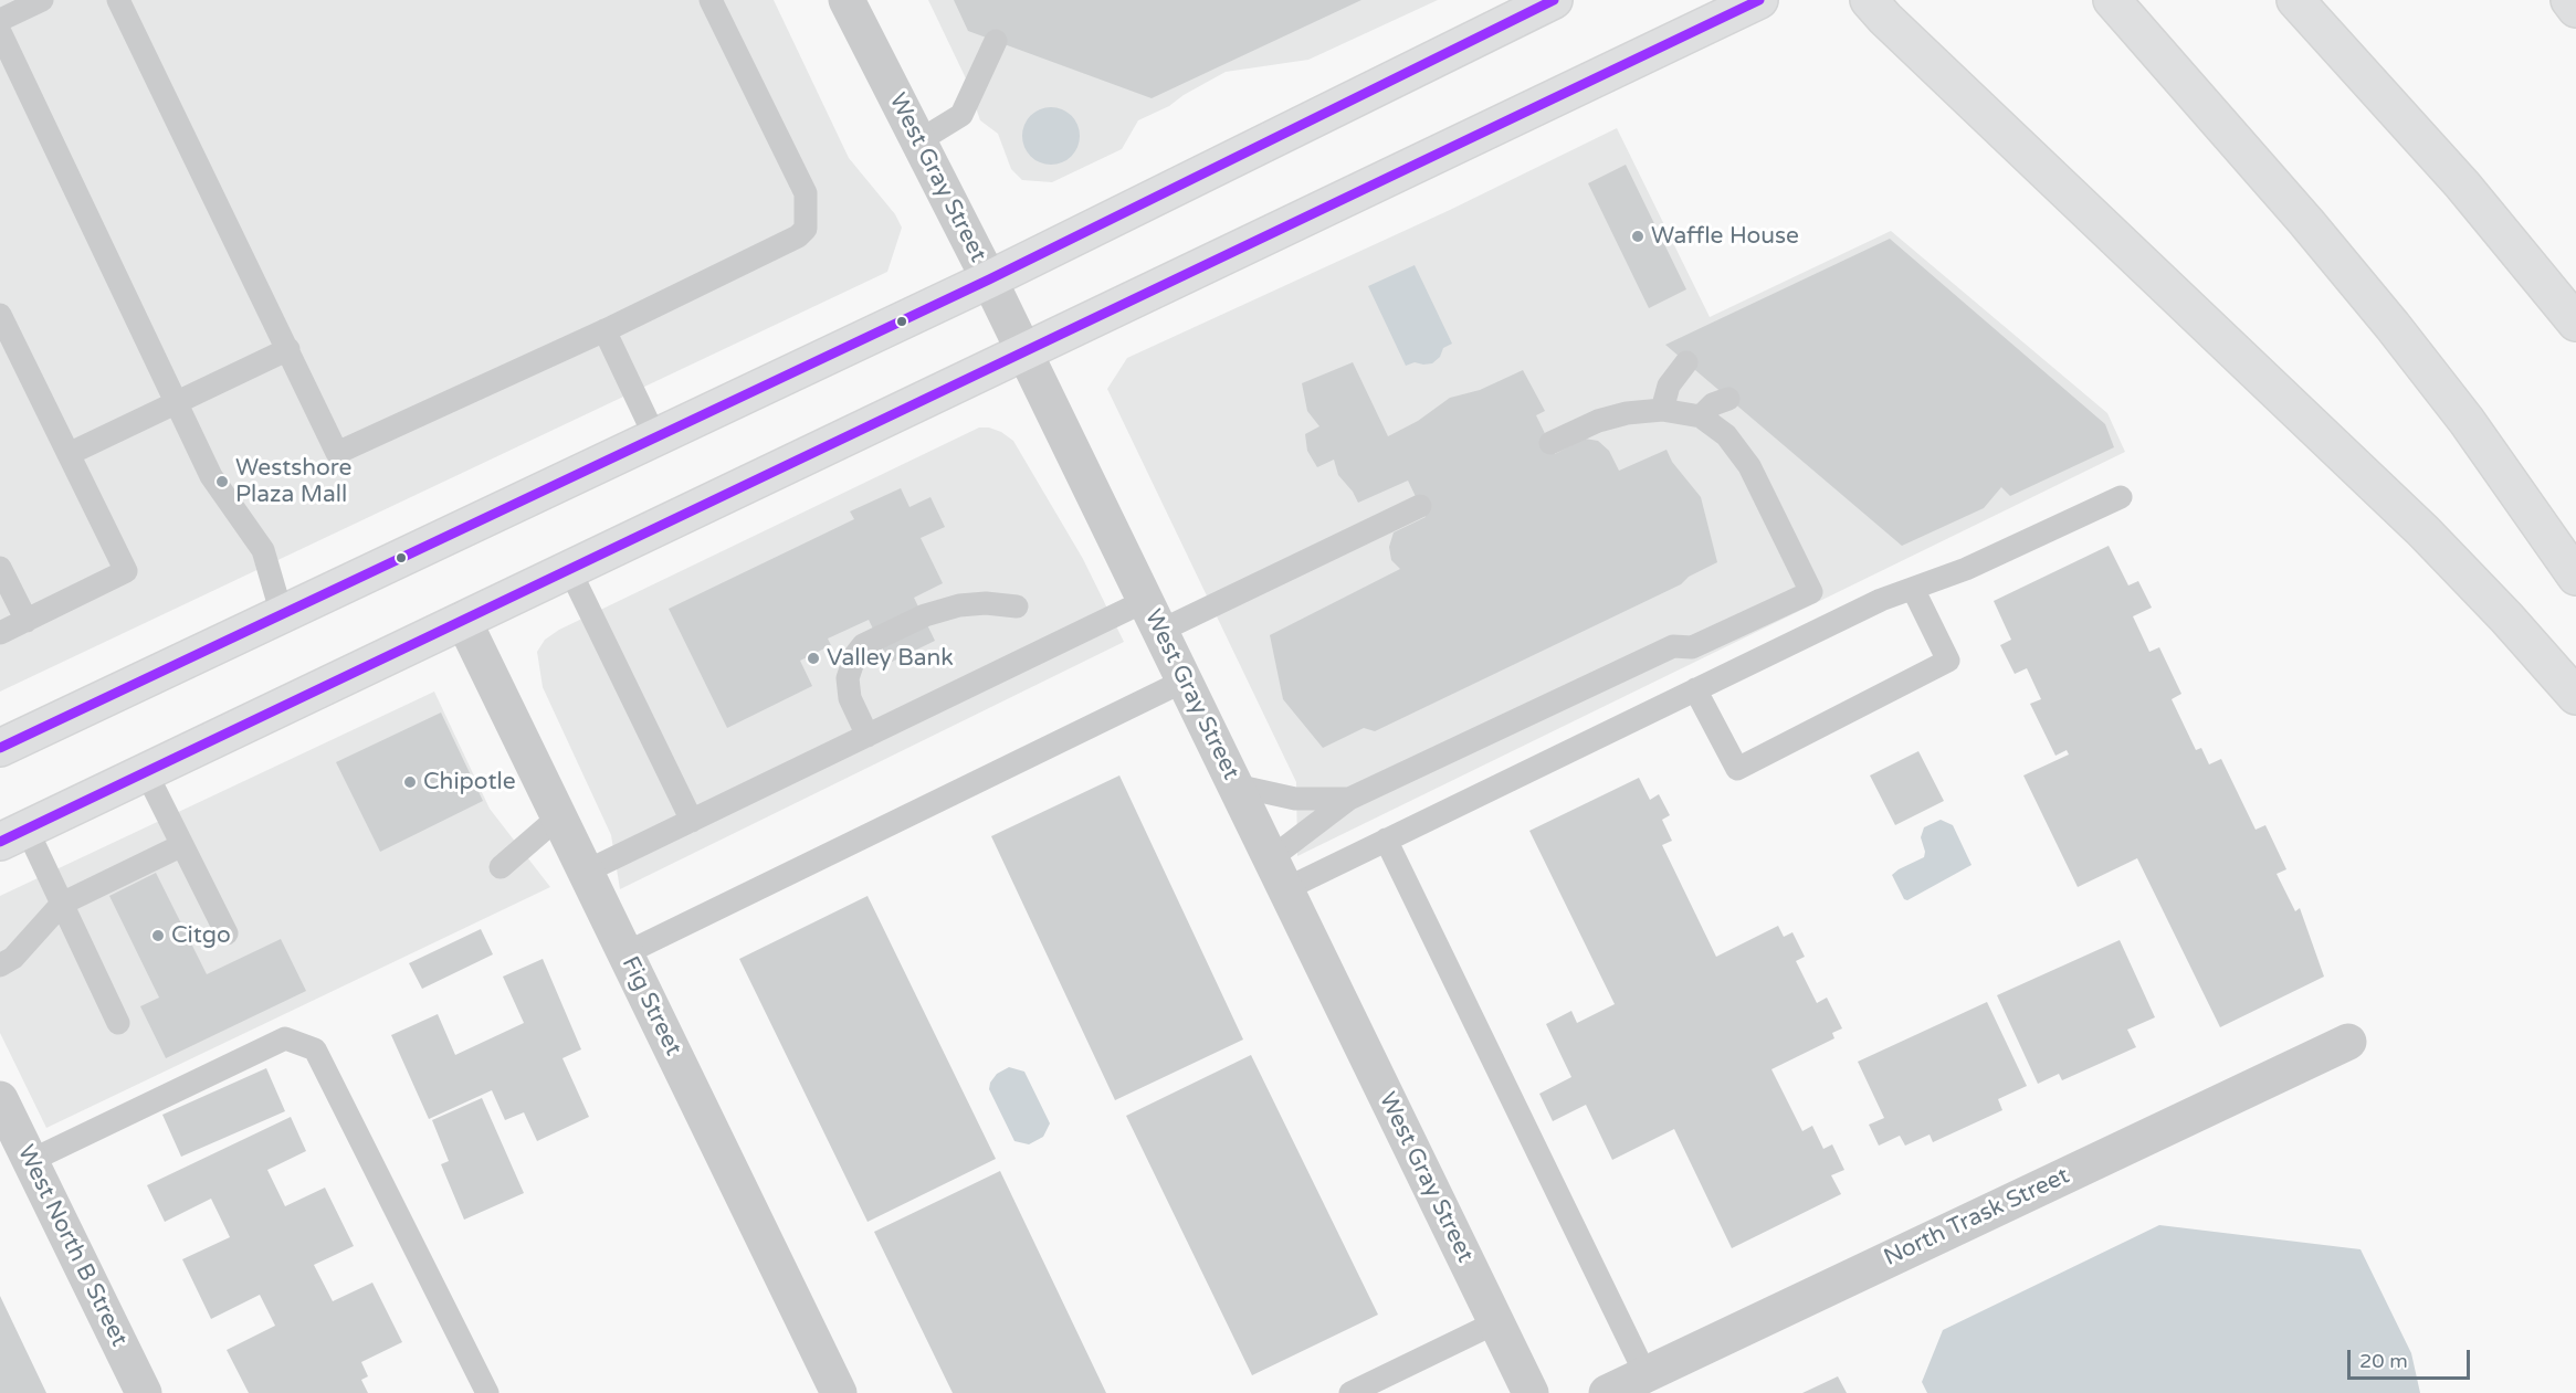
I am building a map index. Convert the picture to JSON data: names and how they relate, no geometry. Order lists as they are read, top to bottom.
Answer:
{
  "streets": {
    "street": [
      "West Gray Street",
      "Fig Street",
      "North Trask Street",
      "West North B Street"
    ]
  },
  "places": [
    "Waffle House",
    "Westshore Plaza Mall",
    "Valley Bank",
    "Chipotle",
    "Citgo"
  ],
  "scale_bar": "20 m"
}
